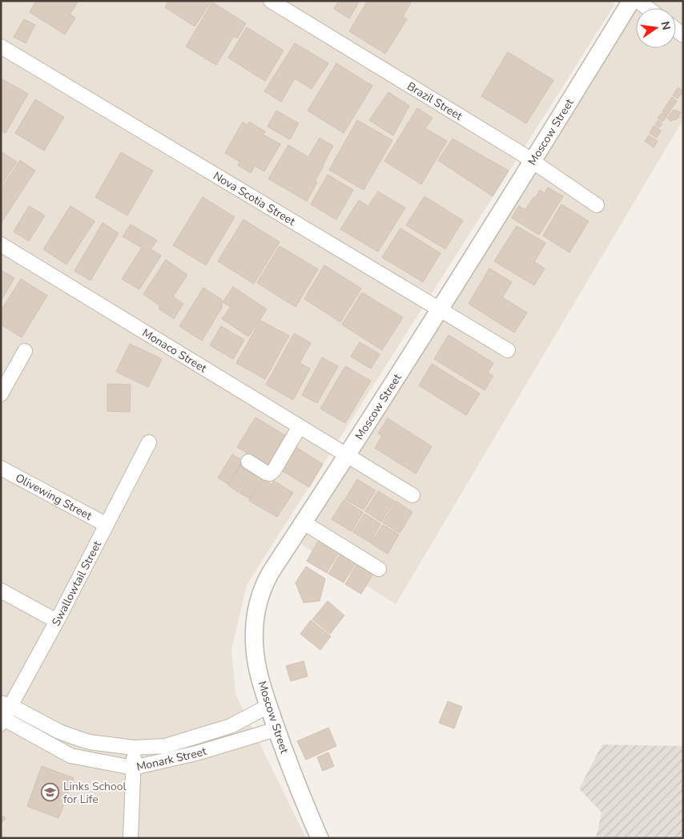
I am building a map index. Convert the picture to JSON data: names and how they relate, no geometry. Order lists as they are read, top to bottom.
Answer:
{
  "streets": {
    "street": [
      "Brazil Street",
      "Moscow Street",
      "Nova Scotia Street",
      "Monaco Street",
      "Olivewing Street",
      "Swallowtail Street",
      "Monark Street"
    ]
  },
  "crossings": [
    ["Brazil Street", "Moscow Street"],
    ["Moscow Street", "Nova Scotia Street"],
    ["Moscow Street", "Monaco Street"],
    ["Moscow Street", "Monark Street"],
    ["Olivewing Street", "Swallowtail Street"],
    ["Swallowtail Street", "Monark Street"]
  ],
  "places": {
    "school or university": ["Links School for Life"]
  },
  "north": "right"
}
